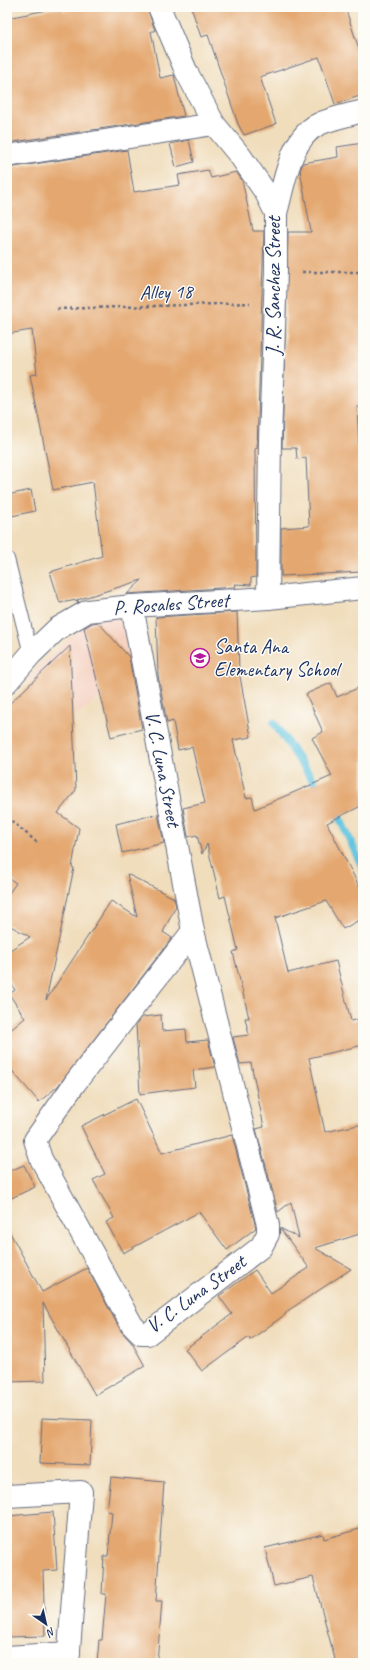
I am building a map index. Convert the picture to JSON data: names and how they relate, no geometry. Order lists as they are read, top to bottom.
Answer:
{
  "streets": {
    "street": ["J. R. Sanchez Street", "P. Rosales Street", "V. C. Luna Street"],
    "path": ["Alley 18"]
  },
  "crossings": [
    ["J. R. Sanchez Street", "Alley 18"],
    ["J. R. Sanchez Street", "P. Rosales Street"],
    ["P. Rosales Street", "V. C. Luna Street"]
  ],
  "places": {
    "school or university": ["Santa Ana Elementary School"]
  },
  "north": "bottom right"
}
